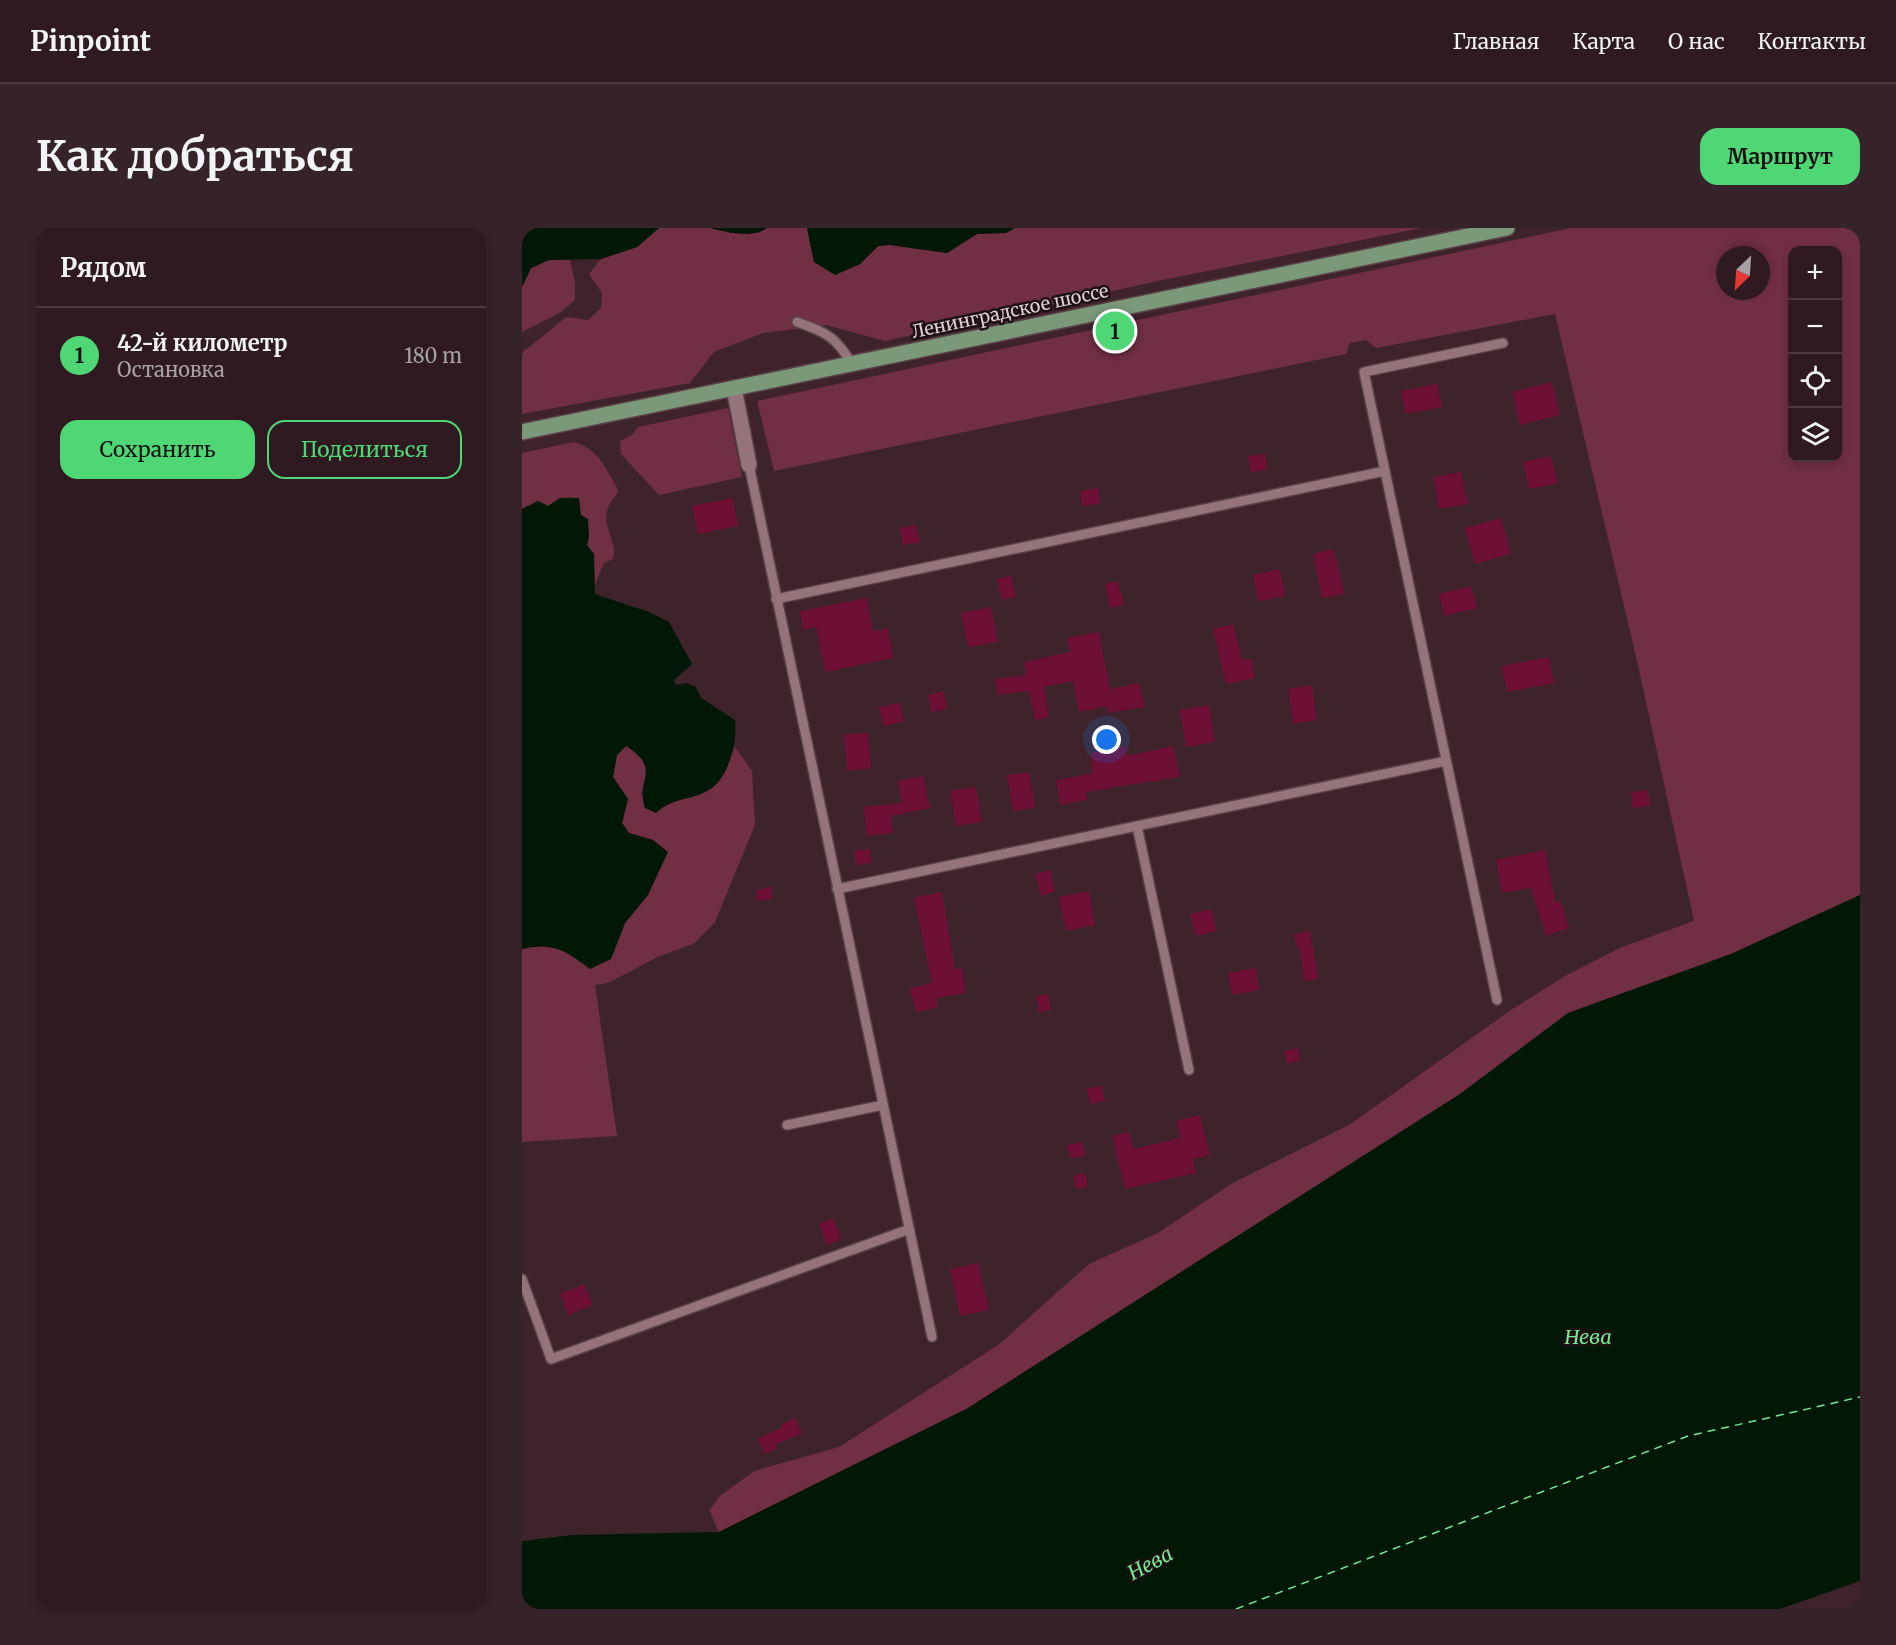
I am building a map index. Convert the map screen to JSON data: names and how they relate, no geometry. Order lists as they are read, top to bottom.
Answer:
{
  "streets": {
    "main road": ["Ленинградское шоссе"]
  },
  "water": ["Нева"],
  "north": "bottom left",
  "page": {
    "header": "Pinpoint",
    "nav": [
      "Главная",
      "Карта",
      "О нас",
      "Контакты"
    ],
    "buttons": [
      "Маршрут",
      ["Сохранить", "Поделиться"]
    ],
    "title": "Как добраться",
    "heading": "Рядом",
    "map_buttons": ["+", "−"],
    "list": [
      {
        "mark": "1",
        "name": "42-й километр",
        "note": "Остановка",
        "value": "180 m"
      }
    ],
    "pins": "1"
  }
}
